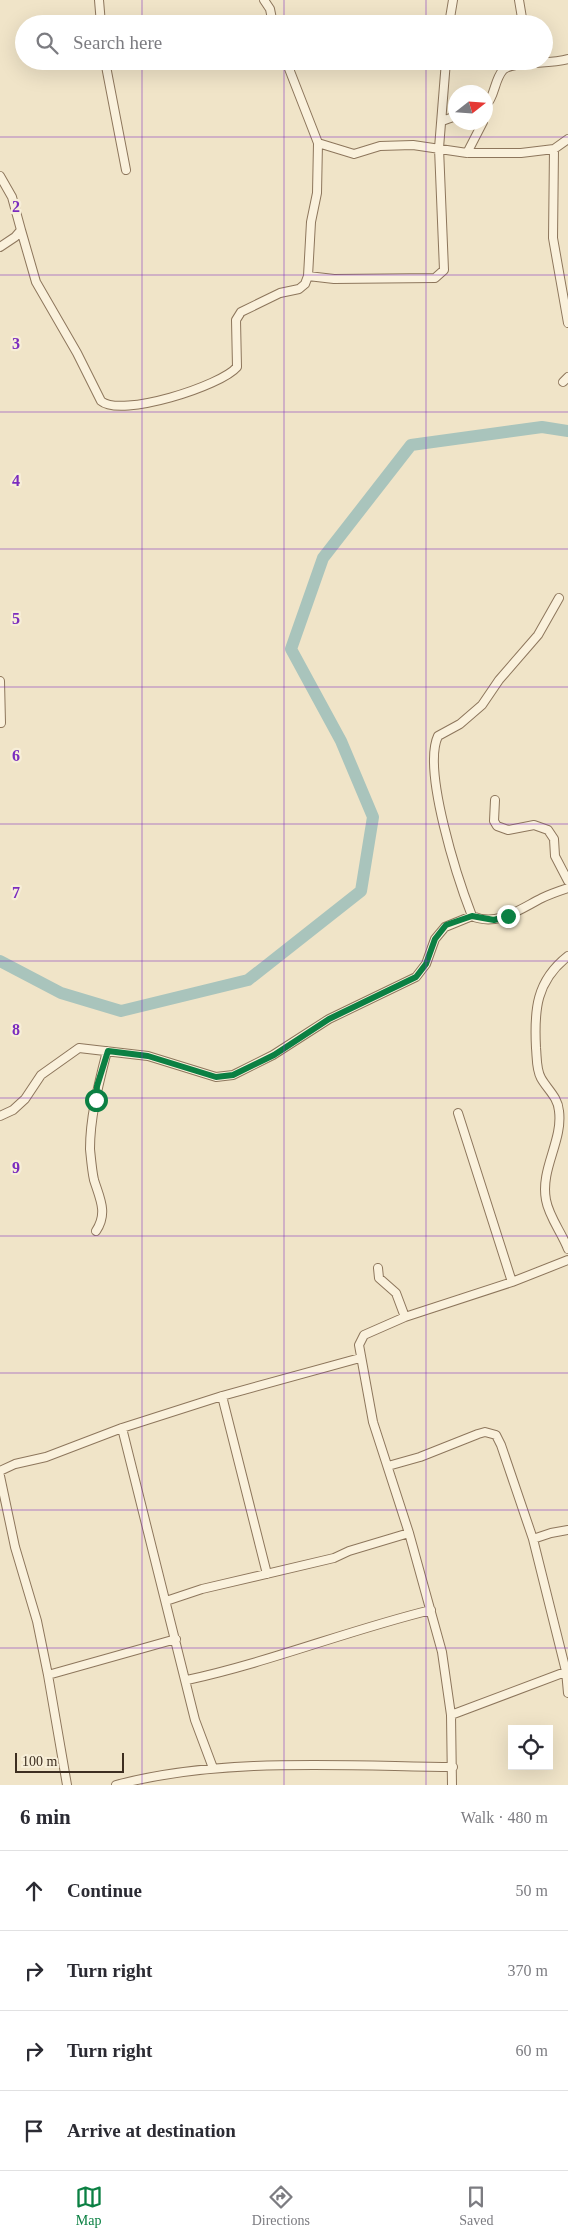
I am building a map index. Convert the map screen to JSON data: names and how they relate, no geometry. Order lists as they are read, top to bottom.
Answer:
{
  "scale_bar": "100 m",
  "north": "right",
  "page": {
    "search": "Search here",
    "scale": "100 m",
    "heading": ["6 min", "Walk · 480 m"],
    "list": [
      ["Continue", "50 m"],
      ["Turn right", "370 m"],
      ["Turn right", "60 m"],
      "Arrive at destination"
    ],
    "nav": ["Map", "Directions", "Saved"]
  },
  "grid": {
    "rows": [
      "2",
      "3",
      "4",
      "5",
      "6",
      "7",
      "8",
      "9"
    ]
  }
}
